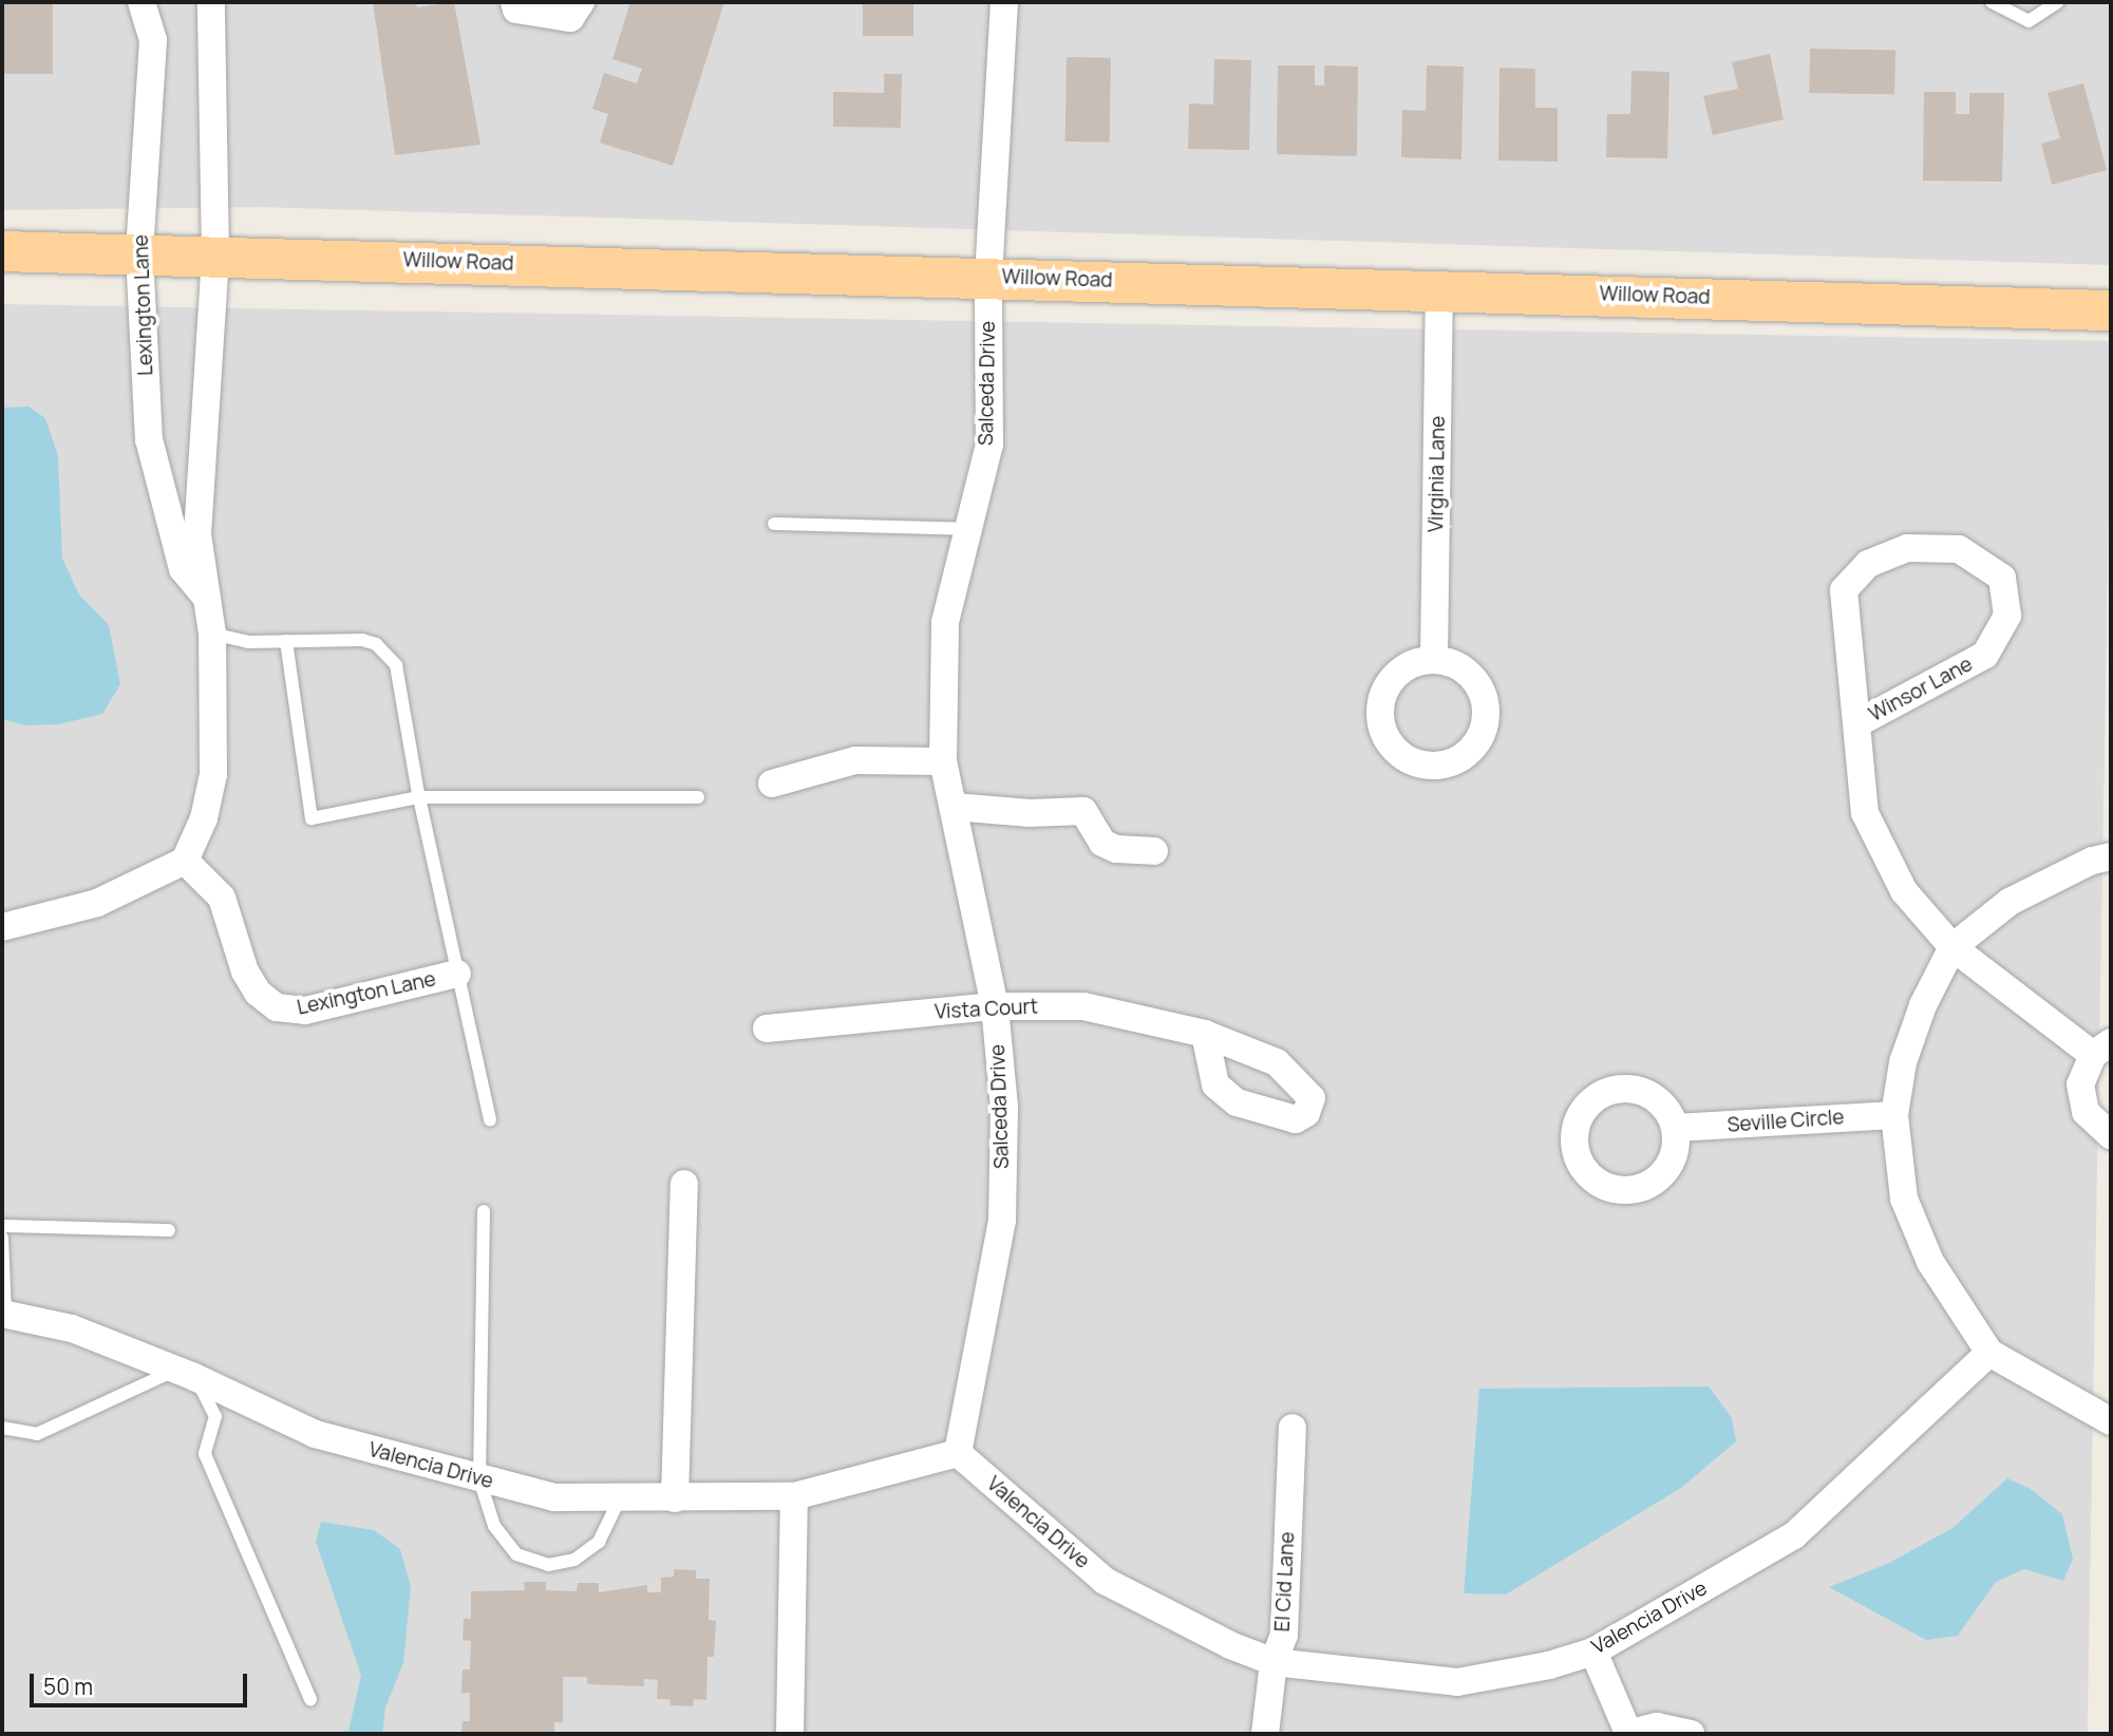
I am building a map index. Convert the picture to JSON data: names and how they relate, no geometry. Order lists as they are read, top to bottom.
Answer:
{
  "streets": {
    "main road": ["Willow Road"],
    "street": [
      "Lexington Lane",
      "Salceda Drive",
      "Virginia Lane",
      "Winsor Lane",
      "Vista Court",
      "Seville Circle",
      "Valencia Drive",
      "El Cid Lane"
    ]
  },
  "crossings": [
    ["Willow Road", "Lexington Lane"],
    ["Willow Road", "Salceda Drive"],
    ["Willow Road", "Virginia Lane"],
    ["Salceda Drive", "Vista Court"],
    ["Salceda Drive", "Valencia Drive"],
    ["Valencia Drive", "El Cid Lane"]
  ],
  "scale_bar": "50 m"
}
